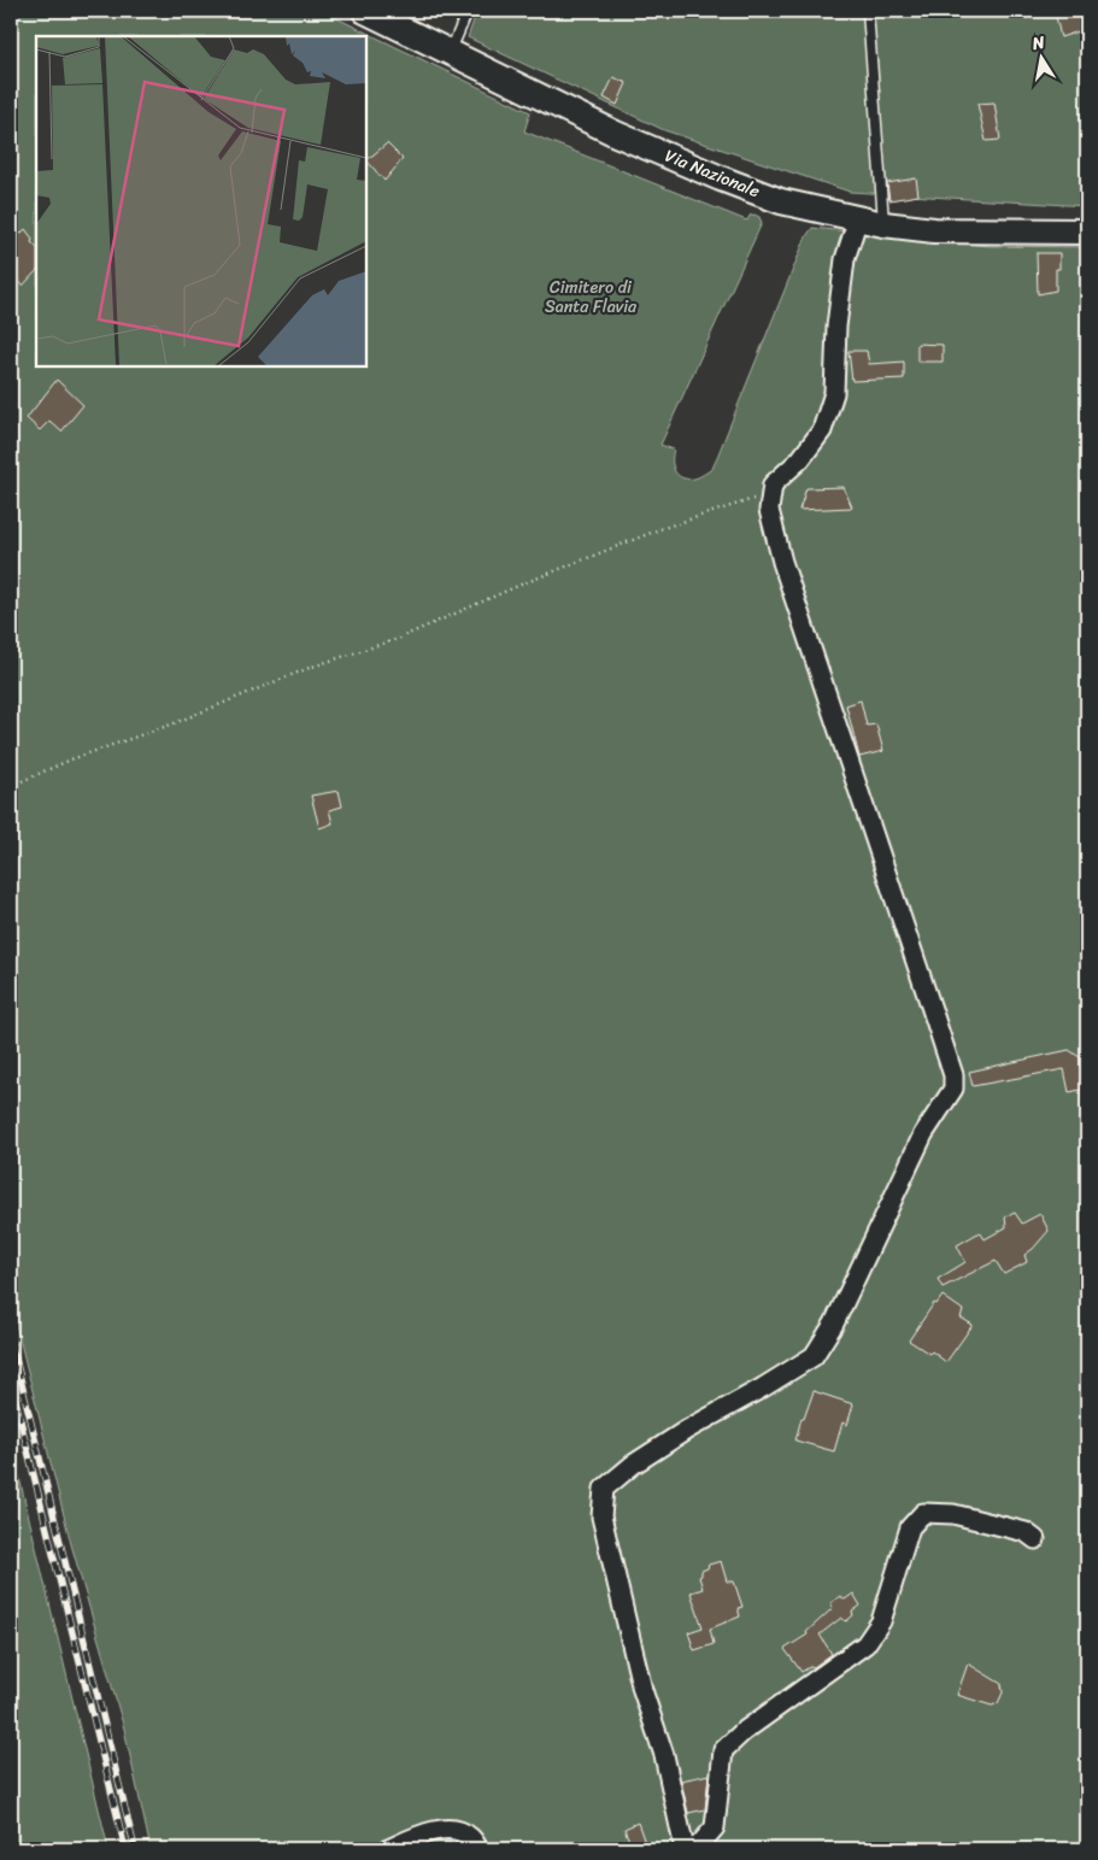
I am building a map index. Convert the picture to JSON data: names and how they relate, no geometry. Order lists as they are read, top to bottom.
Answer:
{
  "streets": {
    "main road": ["Via Nazionale"]
  },
  "parks": ["Cimitero di Santa Flavia"],
  "north": "top"
}
